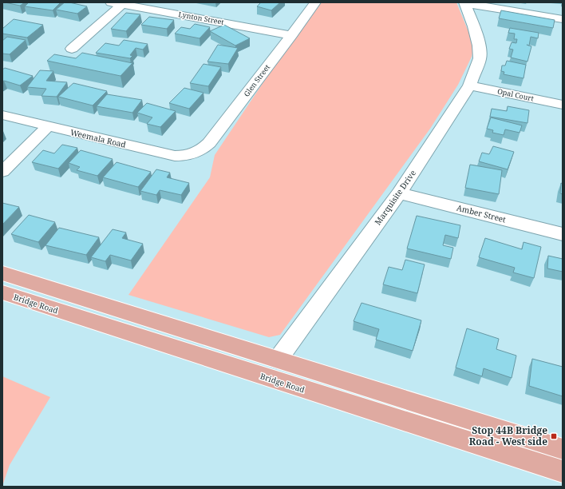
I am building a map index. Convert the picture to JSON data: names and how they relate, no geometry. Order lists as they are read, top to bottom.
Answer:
{
  "streets": {
    "main road": ["Marquisite Drive", "Bridge Road"],
    "street": [
      "Lynton Street",
      "Glen Street",
      "Opal Court",
      "Weemala Road",
      "Amber Street"
    ]
  },
  "crossings": [
    ["Lynton Street", "Glen Street"],
    ["Glen Street", "Weemala Road"],
    ["Opal Court", "Marquisite Drive"],
    ["Marquisite Drive", "Amber Street"],
    ["Marquisite Drive", "Bridge Road"]
  ],
  "places": {
    "transit": ["Stop 44B Bridge Road - West side"]
  }
}
